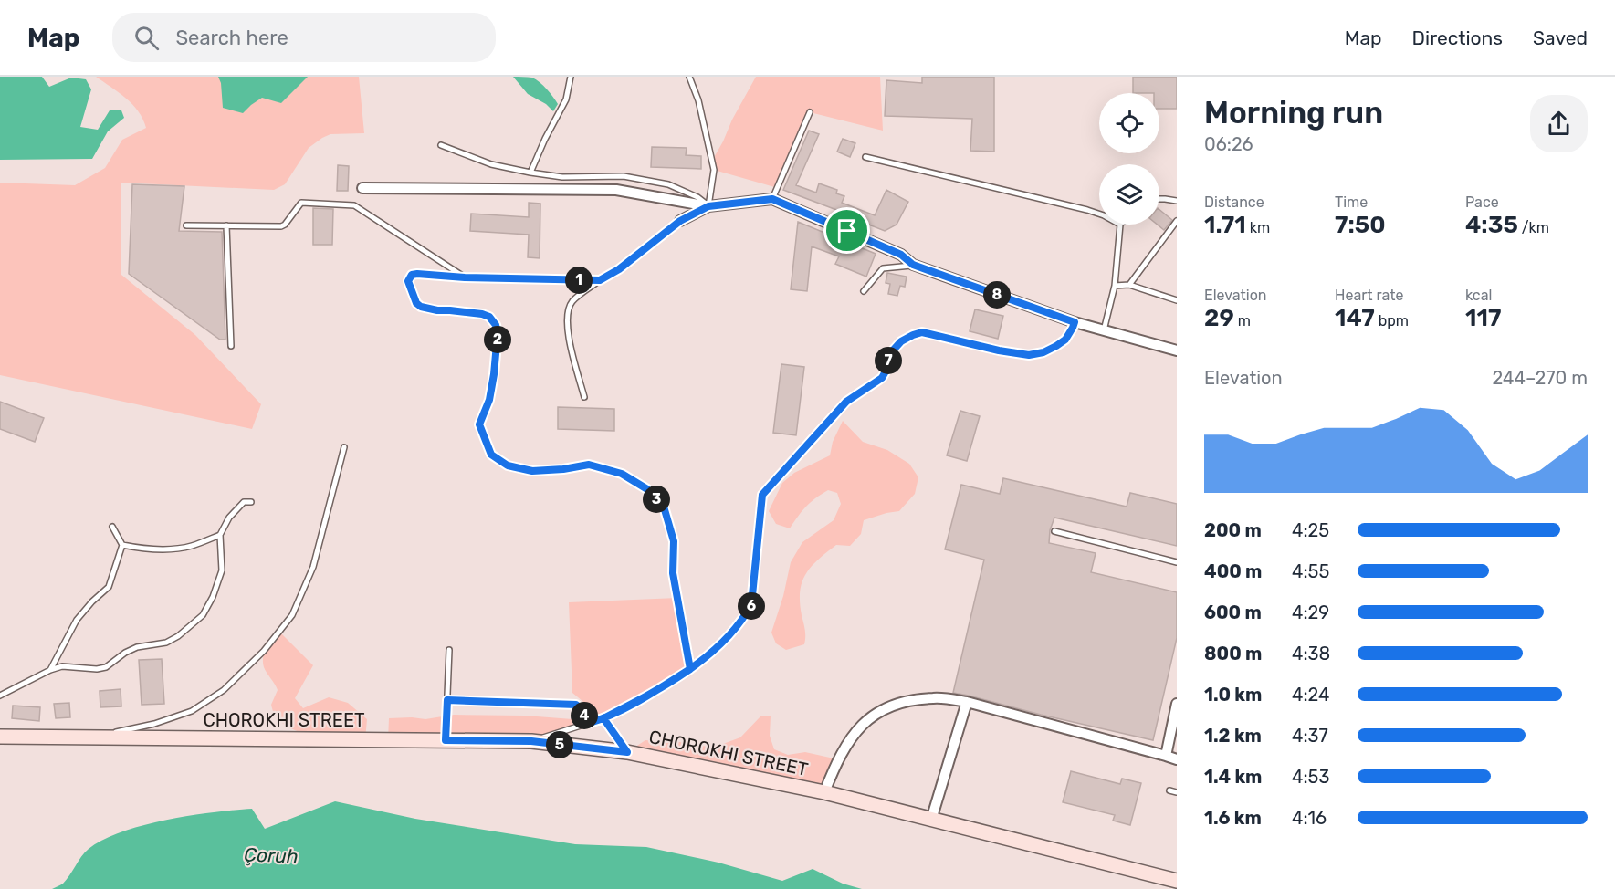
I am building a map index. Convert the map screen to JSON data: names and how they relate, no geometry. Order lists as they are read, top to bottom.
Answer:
{
  "streets": {
    "street": ["CHOROKHI STREET"]
  },
  "water": ["Çoruh"],
  "page": {
    "header": "Map",
    "search": "Search here",
    "nav": ["Map", "Directions", "Saved"],
    "heading": ["Morning run", "06:26"],
    "stats": [
      ["Distance", "1.71 km"],
      ["Time", "7:50"],
      ["Pace", "4:35 /km"],
      ["Elevation", "29 m"],
      ["Heart rate", "147 bpm"],
      ["kcal", "117"]
    ],
    "pins": [
      "1",
      "8",
      "2",
      "7",
      "3",
      "6",
      "4",
      "5"
    ],
    "chart": ["Elevation", "244–270 m"],
    "list": [
      {
        "name": "200 m",
        "note": "4:25"
      },
      {
        "name": "400 m",
        "note": "4:55"
      },
      {
        "name": "600 m",
        "note": "4:29"
      },
      {
        "name": "800 m",
        "note": "4:38"
      },
      {
        "name": "1.0 km",
        "note": "4:24"
      },
      {
        "name": "1.2 km",
        "note": "4:37"
      },
      {
        "name": "1.4 km",
        "note": "4:53"
      },
      {
        "name": "1.6 km",
        "note": "4:16"
      }
    ]
  }
}
